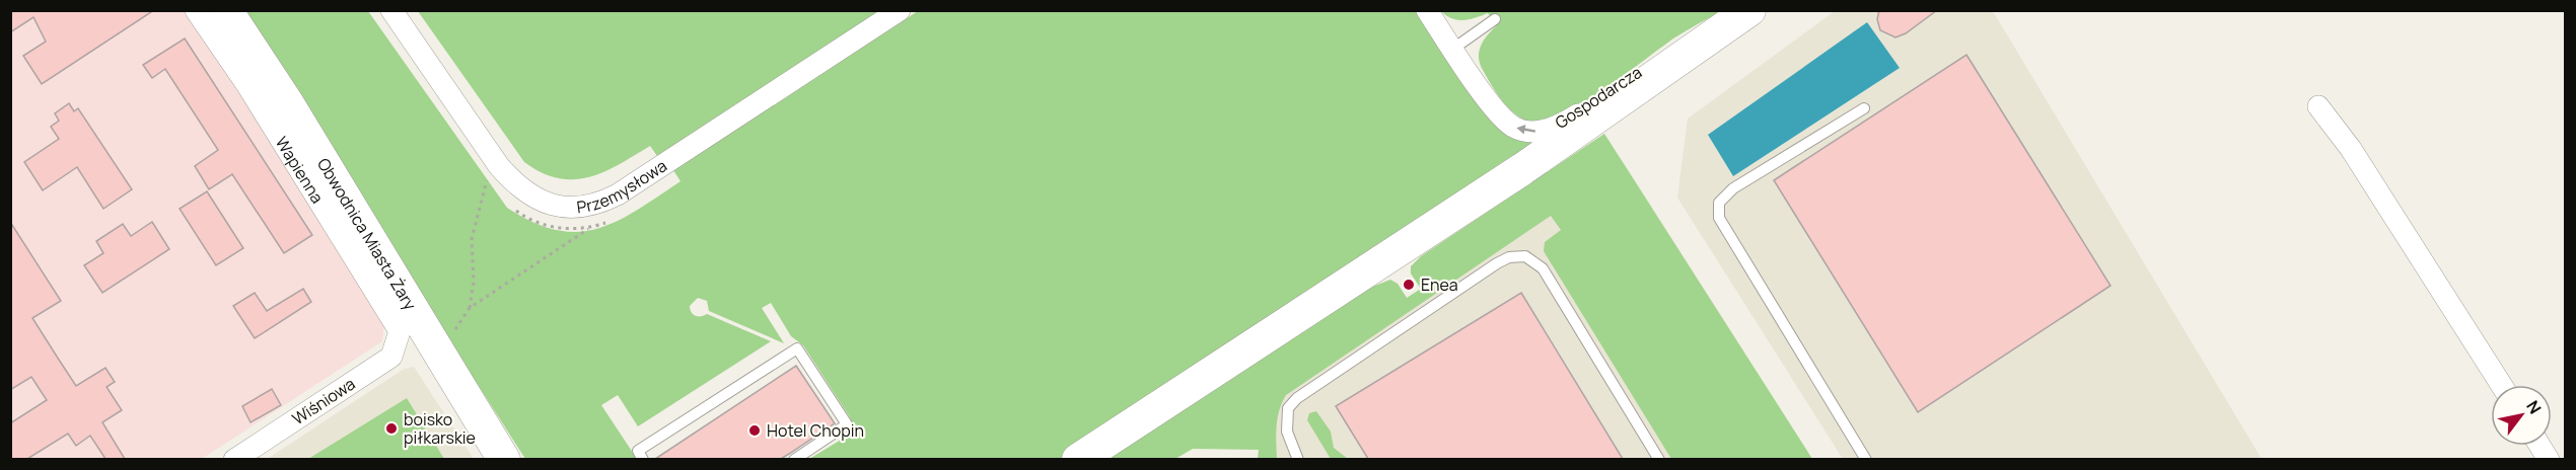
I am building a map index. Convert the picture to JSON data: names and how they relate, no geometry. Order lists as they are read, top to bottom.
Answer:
{
  "streets": {
    "main road": ["Obwodnica Miasta Żary"],
    "street": [
      "Gospodarcza",
      "Wapienna",
      "Przemysłowa",
      "Wiśniowa"
    ]
  },
  "crossings": [
    ["Wapienna", "Wiśniowa"]
  ],
  "one_way": ["Gospodarcza"],
  "places": ["Enea", "boisko piłkarskie", "Hotel Chopin"],
  "north": "top right"
}
